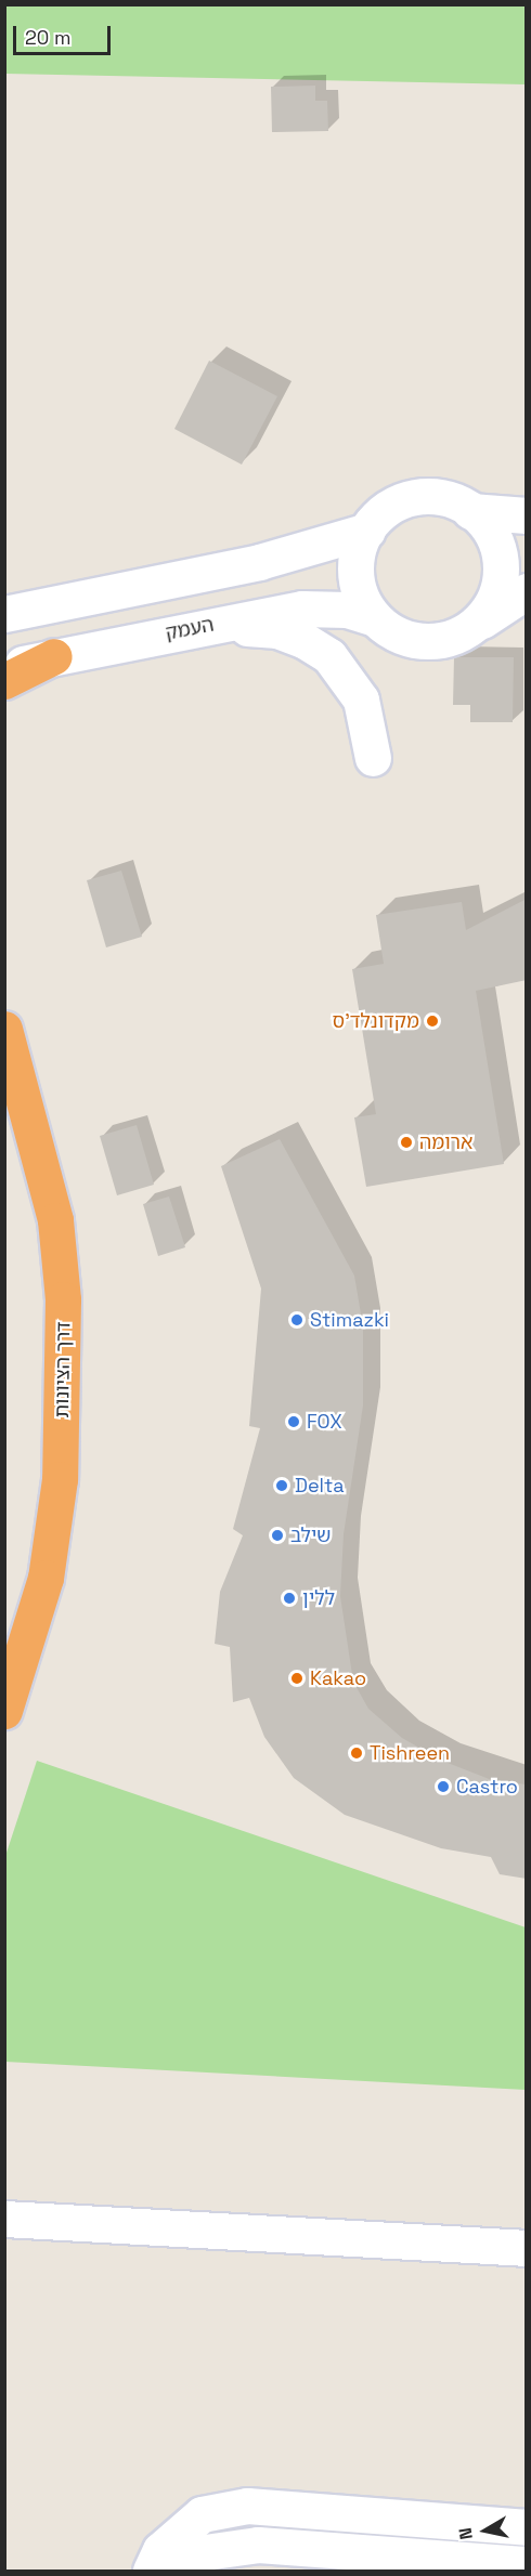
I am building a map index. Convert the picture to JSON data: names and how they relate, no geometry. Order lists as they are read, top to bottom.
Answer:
{
  "streets": {
    "highway": ["דרך הציונות"],
    "main road": ["העמק"]
  },
  "places": [
    "מקדונלד'ס",
    "ארומה",
    "Stimazki",
    "FOX",
    "Delta",
    "שילב",
    "ללין",
    "Kakao",
    "Tishreen",
    "Castro"
  ],
  "scale_bar": "20 m",
  "north": "left"
}
